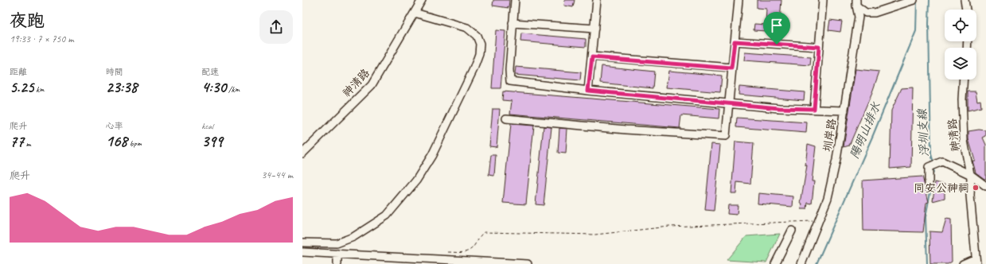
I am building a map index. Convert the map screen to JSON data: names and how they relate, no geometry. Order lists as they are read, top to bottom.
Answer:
{
  "streets": {
    "street": ["神清路", "圳岸路"]
  },
  "water": ["陽明山排水", "浮圳支線"],
  "places": ["同安公神祠"],
  "page": {
    "heading": ["夜跑", "19:33 · 7 × 750 m"],
    "stats": [
      ["距離", "5.25 km"],
      ["時間", "23:38"],
      ["配速", "4:30 /km"],
      ["爬升", "77 m"],
      ["心率", "168 bpm"],
      ["kcal", "399"]
    ],
    "chart": ["爬升", "34–44 m"]
  }
}
